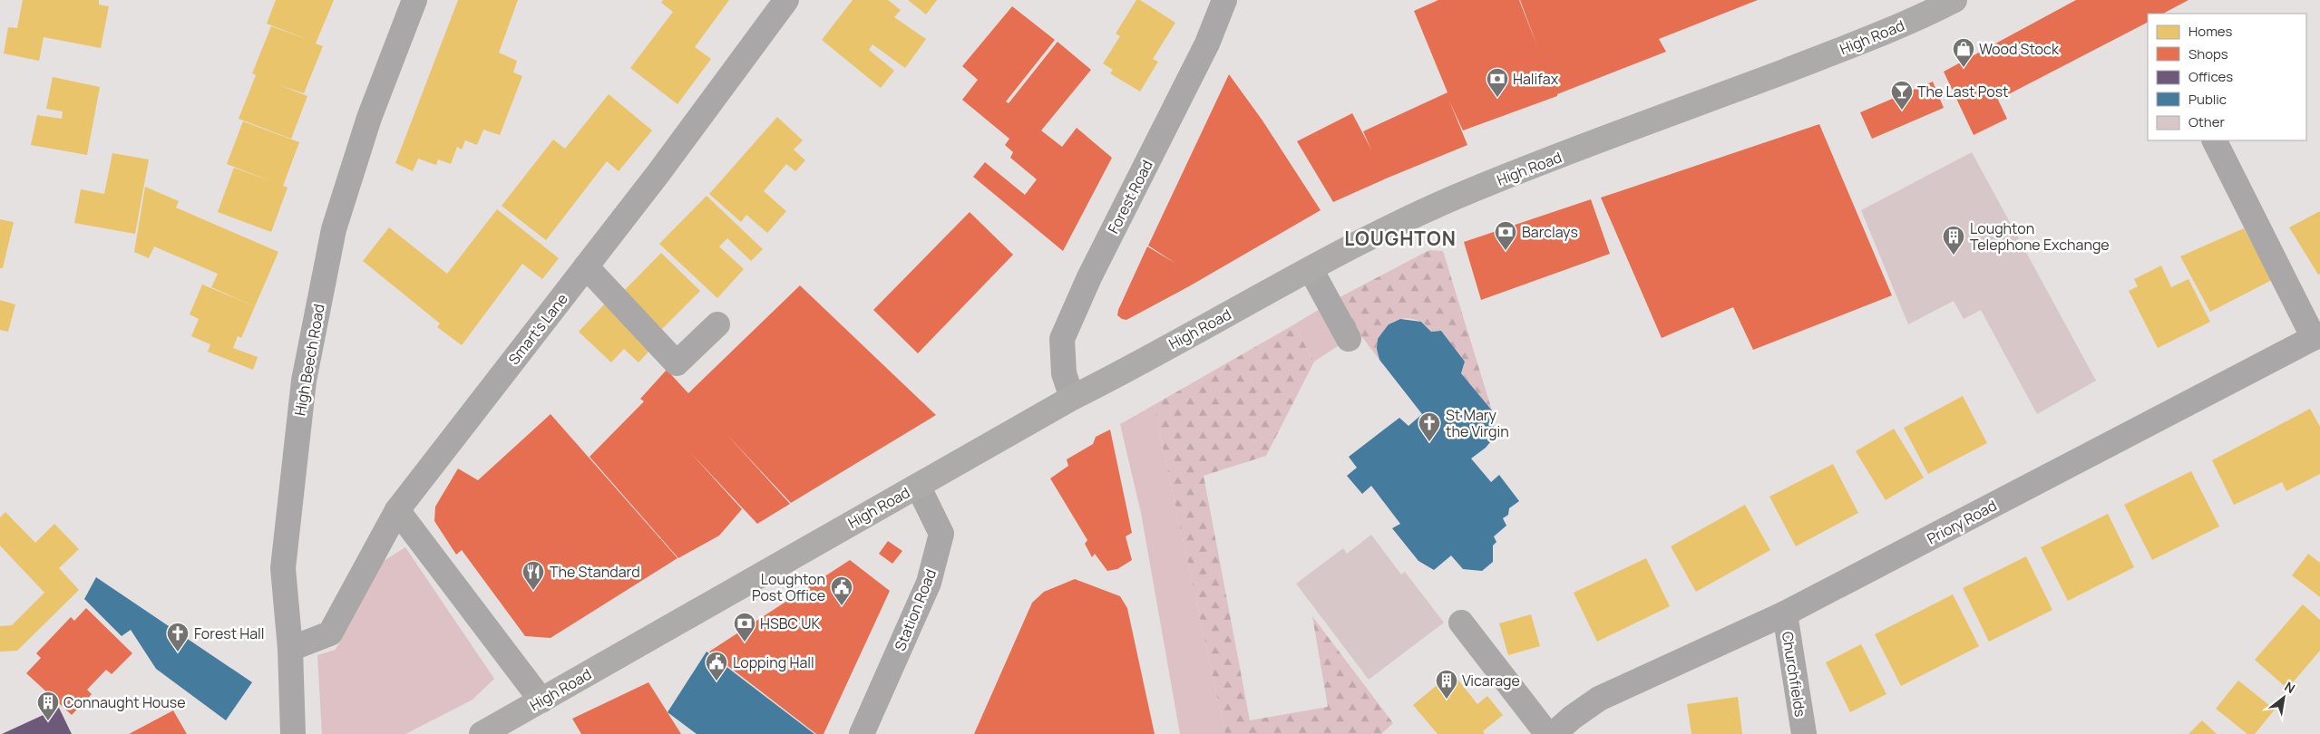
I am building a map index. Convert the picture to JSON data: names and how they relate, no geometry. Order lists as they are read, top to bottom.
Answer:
{
  "streets": {
    "main road": ["High Road"],
    "street": [
      "Forest Road",
      "Smart's Lane",
      "High Beech Road",
      "Priory Road",
      "Station Road",
      "Churchfields"
    ]
  },
  "crossings": [
    ["High Road", "Forest Road"],
    ["High Road", "Station Road"],
    ["Smart's Lane", "High Beech Road"],
    ["Priory Road", "Churchfields"]
  ],
  "districts": ["LOUGHTON"],
  "places": {
    "shop": ["Wood Stock"],
    "bank": ["Halifax", "Barclays", "HSBC UK"],
    "bar": ["The Last Post"],
    "building": ["Loughton Telephone Exchange", "Vicarage", "Connaught House"],
    "church": ["St Mary the Virgin", "Forest Hall"],
    "restaurant": ["The Standard"],
    "public building": ["Loughton Post Office", "Lopping Hall"]
  },
  "legend": [
    "Homes",
    "Shops",
    "Offices",
    "Public",
    "Other"
  ],
  "north": "top right"
}
